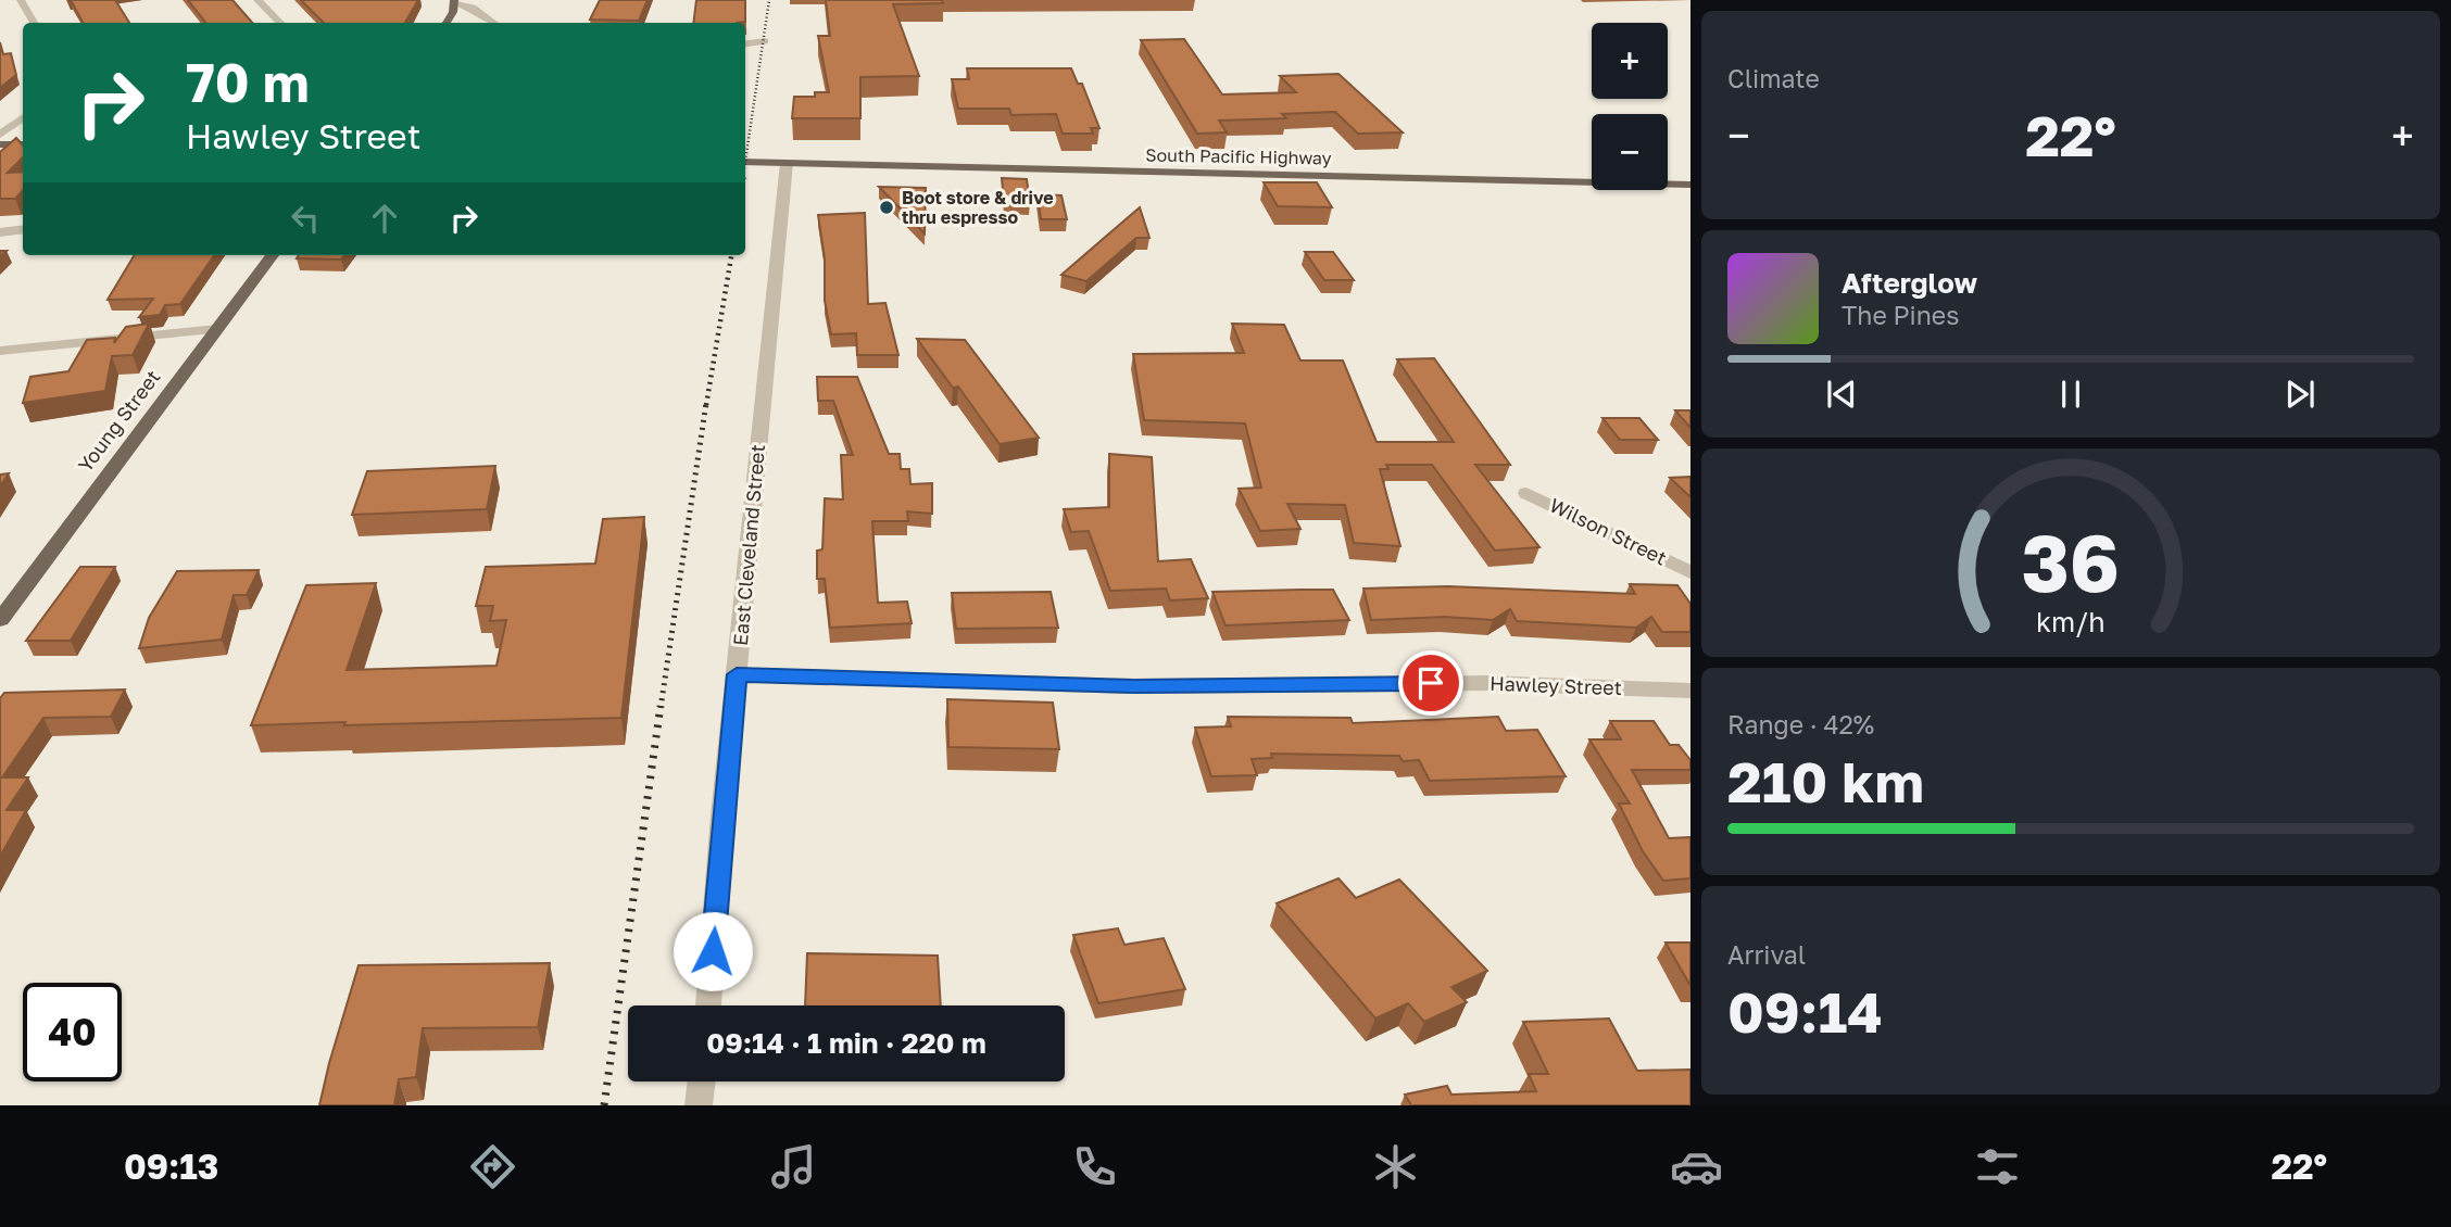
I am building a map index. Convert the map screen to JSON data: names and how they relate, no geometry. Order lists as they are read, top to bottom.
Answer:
{
  "streets": {
    "main road": ["South Pacific Highway", "Young Street"],
    "street": ["Wilson Street", "East Cleveland Street", "Hawley Street"]
  },
  "crossings": [
    ["South Pacific Highway", "East Cleveland Street"],
    ["East Cleveland Street", "Hawley Street"]
  ],
  "places": ["Boot store & drive thru espresso"],
  "page": {
    "tile": [
      "Climate",
      ["Range · 42%", "210 km"],
      ["Arrival", "09:14"]
    ],
    "map_buttons": ["+", "−"],
    "turn": ["70 m", "Hawley Street"],
    "heat": ["−", "22°", "+"],
    "song": ["Afterglow", "The Pines"],
    "limit": "40",
    "trip": "09:14 · 1 min · 220 m",
    "tabs": ["09:13", "22°"],
    "gauge": ["36", "km/h"]
  }
}
